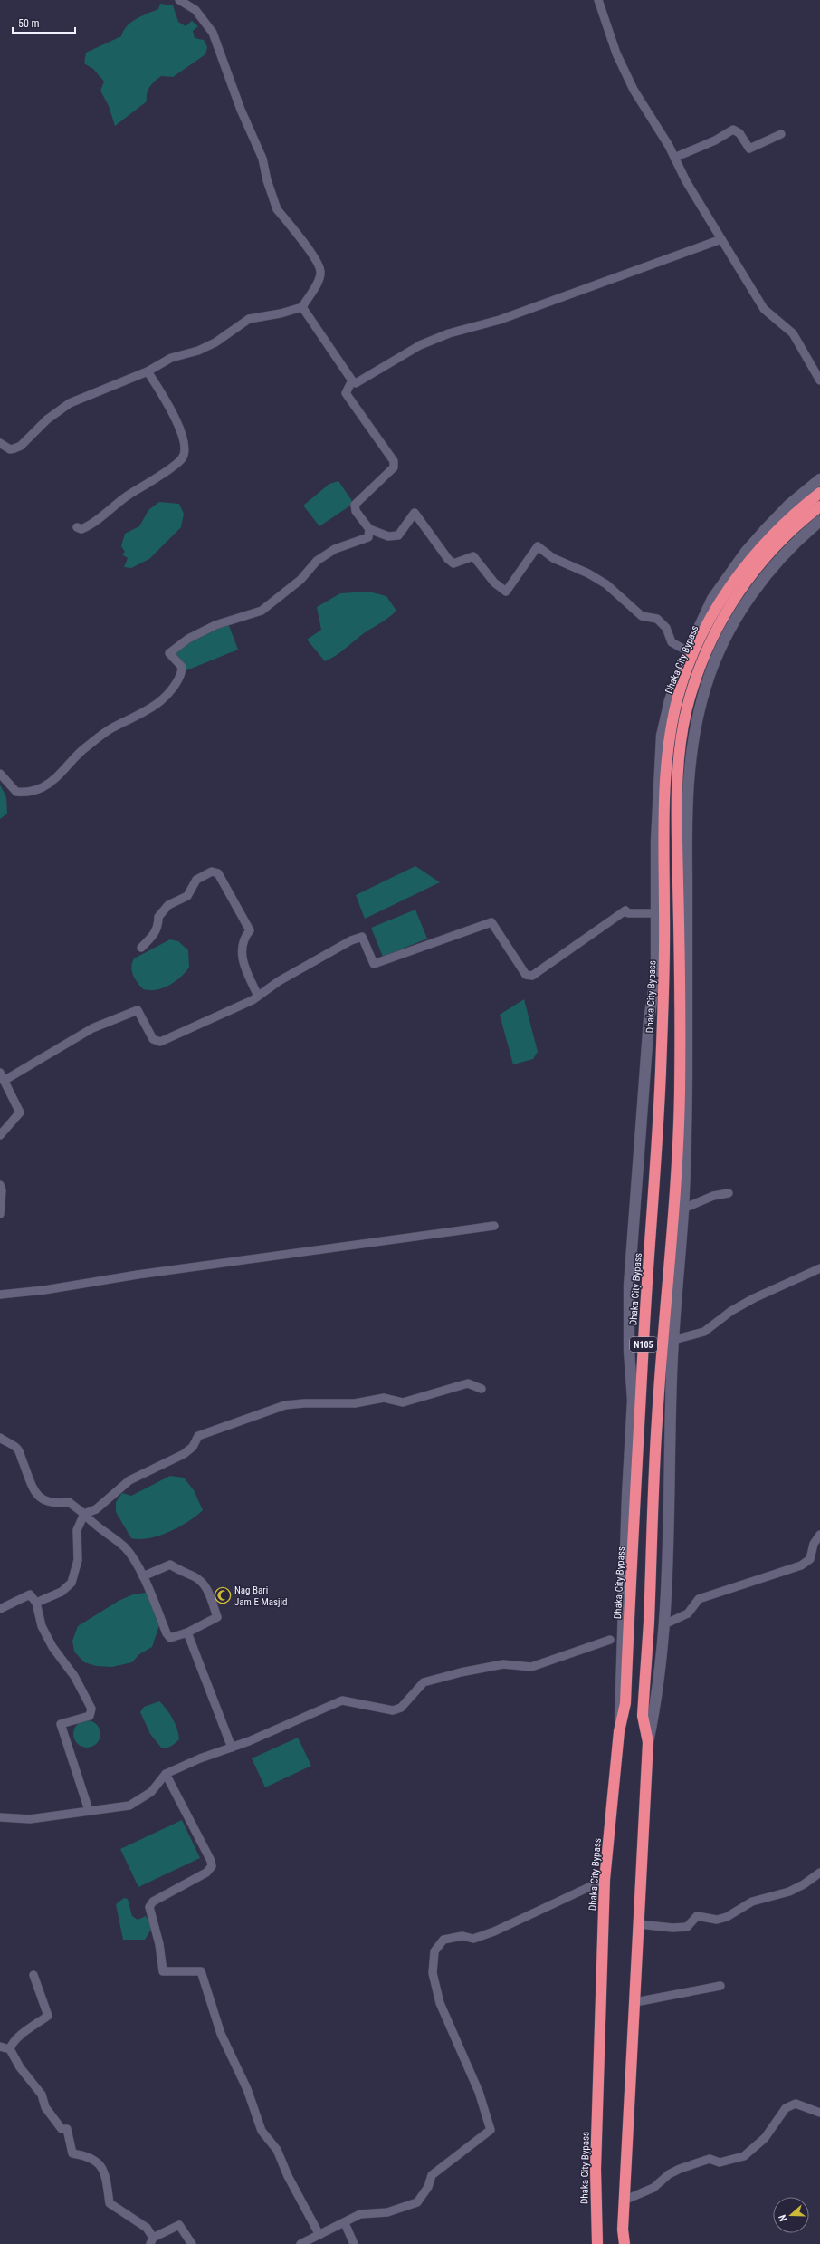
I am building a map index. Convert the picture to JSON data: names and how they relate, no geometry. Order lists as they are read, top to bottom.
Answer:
{
  "streets": {
    "highway": ["Dhaka City Bypass", "N105"]
  },
  "places": {
    "mosque": ["Nag Bari Jam E Masjid"]
  },
  "scale_bar": "50 m",
  "north": "left"
}
